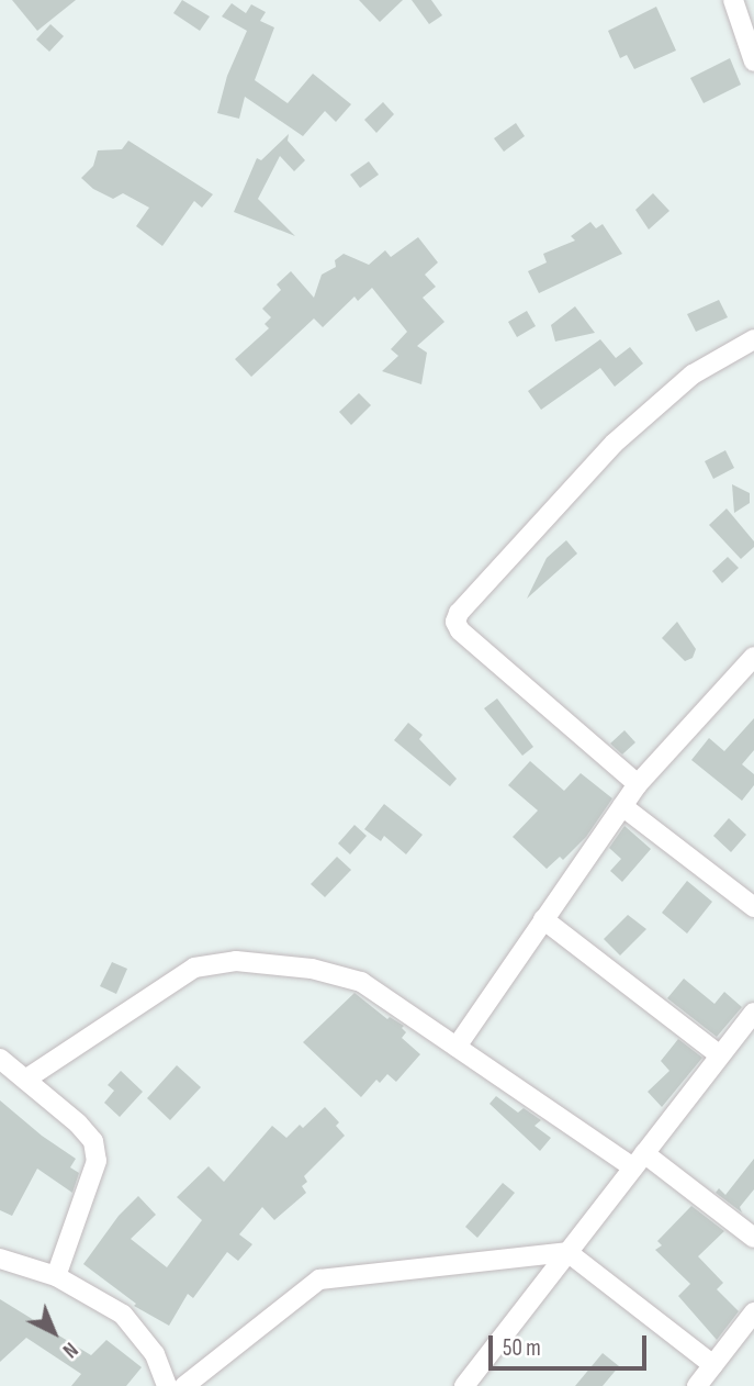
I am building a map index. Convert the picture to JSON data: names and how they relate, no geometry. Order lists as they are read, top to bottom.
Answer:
{
  "scale_bar": "50 m",
  "north": "bottom right"
}
